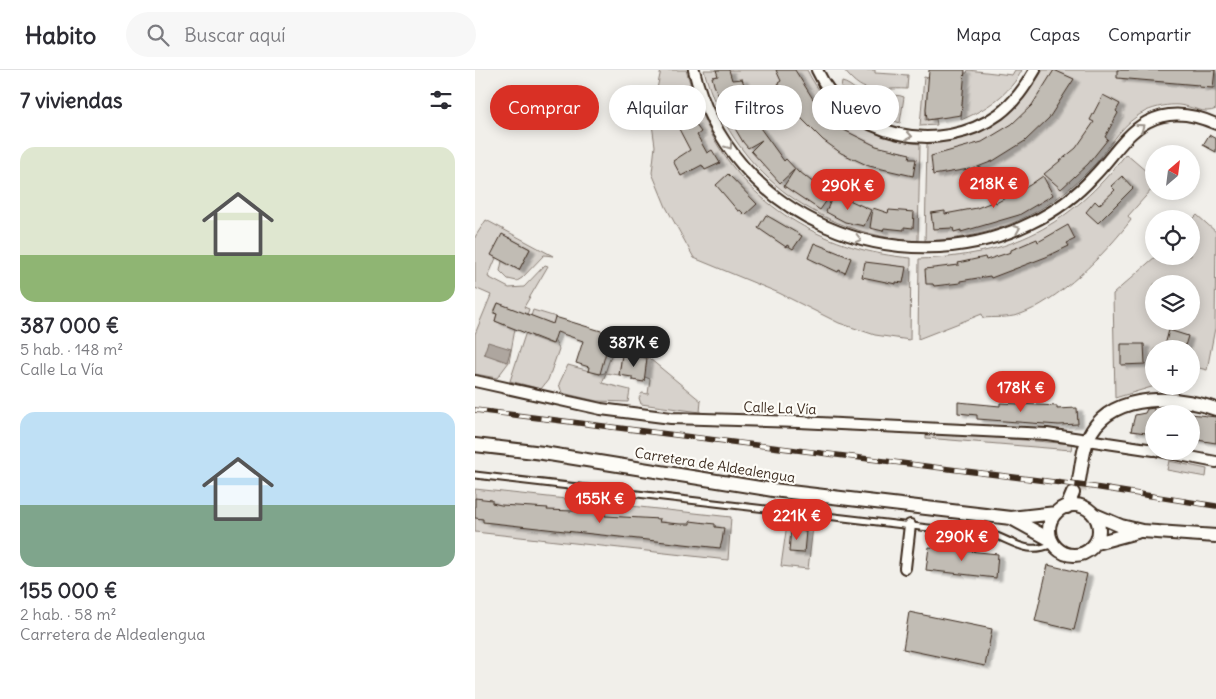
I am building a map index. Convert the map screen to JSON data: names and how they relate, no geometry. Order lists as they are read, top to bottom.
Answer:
{
  "streets": {
    "street": ["Calle La Vía", "Carretera de Aldealengua"]
  },
  "north": "top right",
  "page": {
    "header": "Habito",
    "search": "Buscar aquí",
    "nav": ["Mapa", "Capas", "Compartir"],
    "heading": "7 viviendas",
    "chip": [
      "Comprar",
      "Alquilar",
      "Filtros",
      "Nuevo"
    ],
    "list": [
      {
        "name": "387 000 €",
        "note": "5 hab. · 148 m² · Calle La Vía"
      },
      {
        "name": "155 000 €",
        "note": "2 hab. · 58 m² · Carretera de Aldealengua"
      }
    ],
    "map_buttons": ["+", "−"],
    "price": [
      "218K €",
      "290K €",
      "387K €",
      "178K €",
      "155K €",
      "221K €",
      "290K €"
    ]
  }
}
